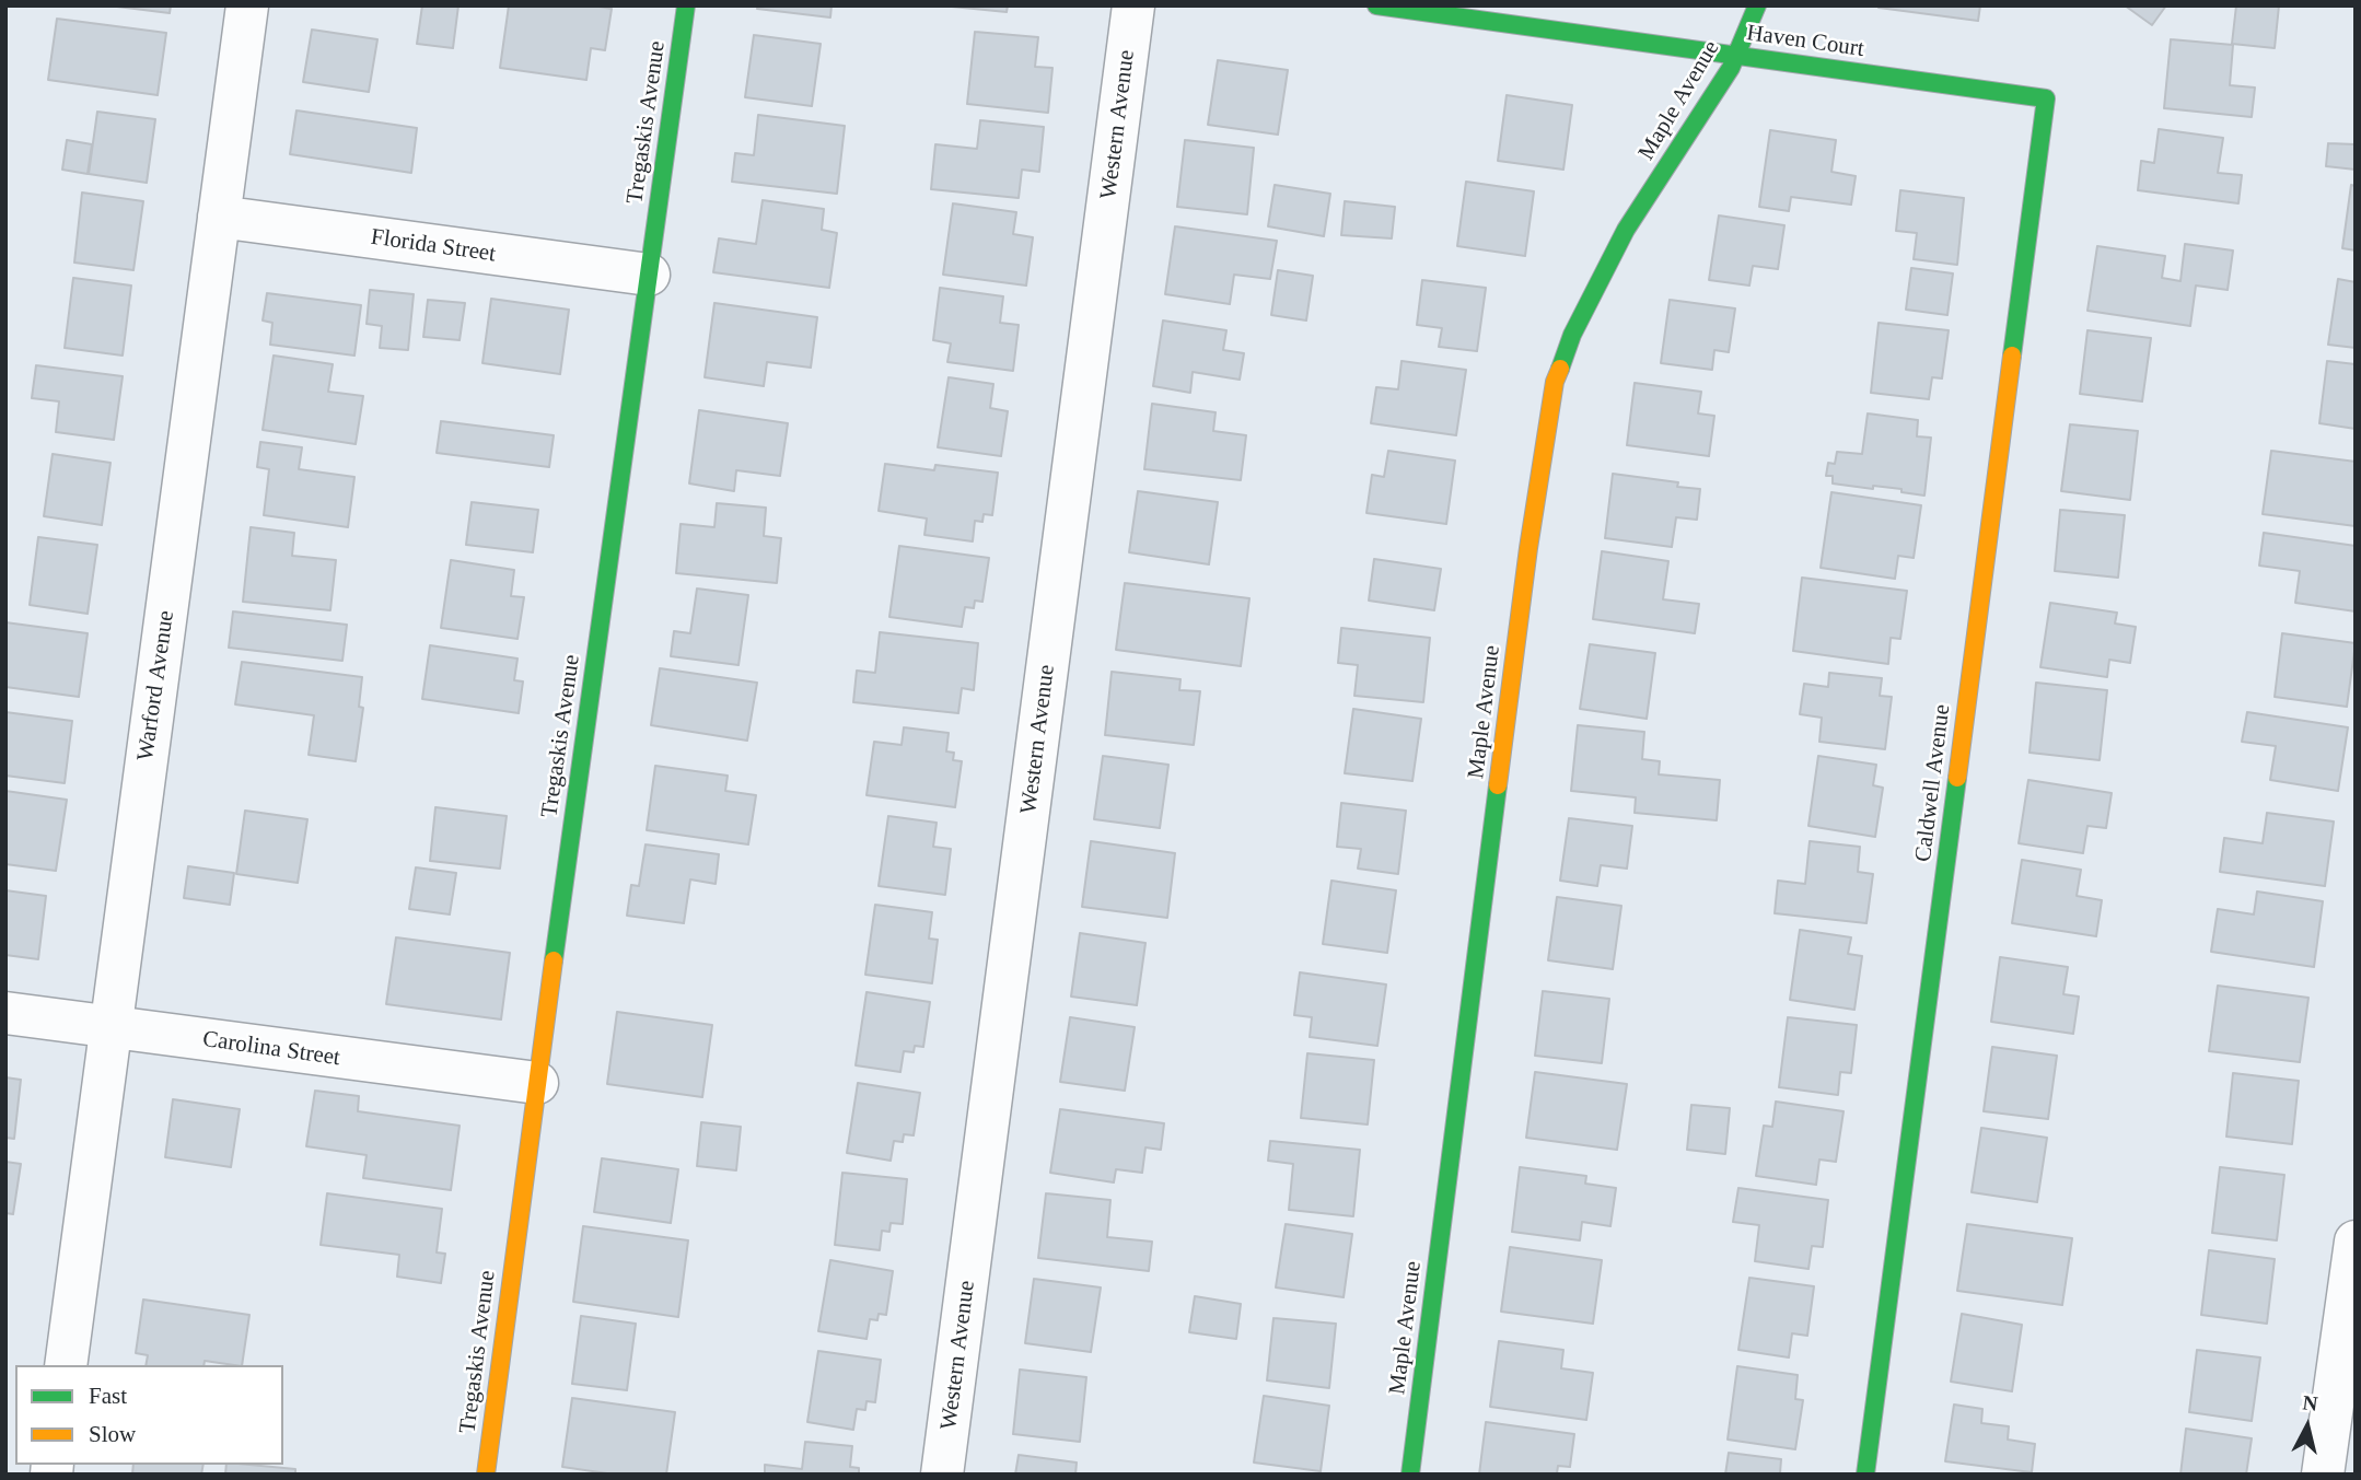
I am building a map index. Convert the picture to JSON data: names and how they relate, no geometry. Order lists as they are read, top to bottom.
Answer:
{
  "streets": {
    "street": [
      "Haven Court",
      "Maple Avenue",
      "Tregaskis Avenue",
      "Western Avenue",
      "Florida Street",
      "Warford Avenue",
      "Caldwell Avenue",
      "Carolina Street"
    ]
  },
  "crossings": [
    ["Haven Court", "Maple Avenue"],
    ["Haven Court", "Caldwell Avenue"],
    ["Tregaskis Avenue", "Florida Street"],
    ["Tregaskis Avenue", "Carolina Street"],
    ["Florida Street", "Warford Avenue"],
    ["Warford Avenue", "Carolina Street"]
  ],
  "legend": ["Fast", "Slow"],
  "north": "top"
}
